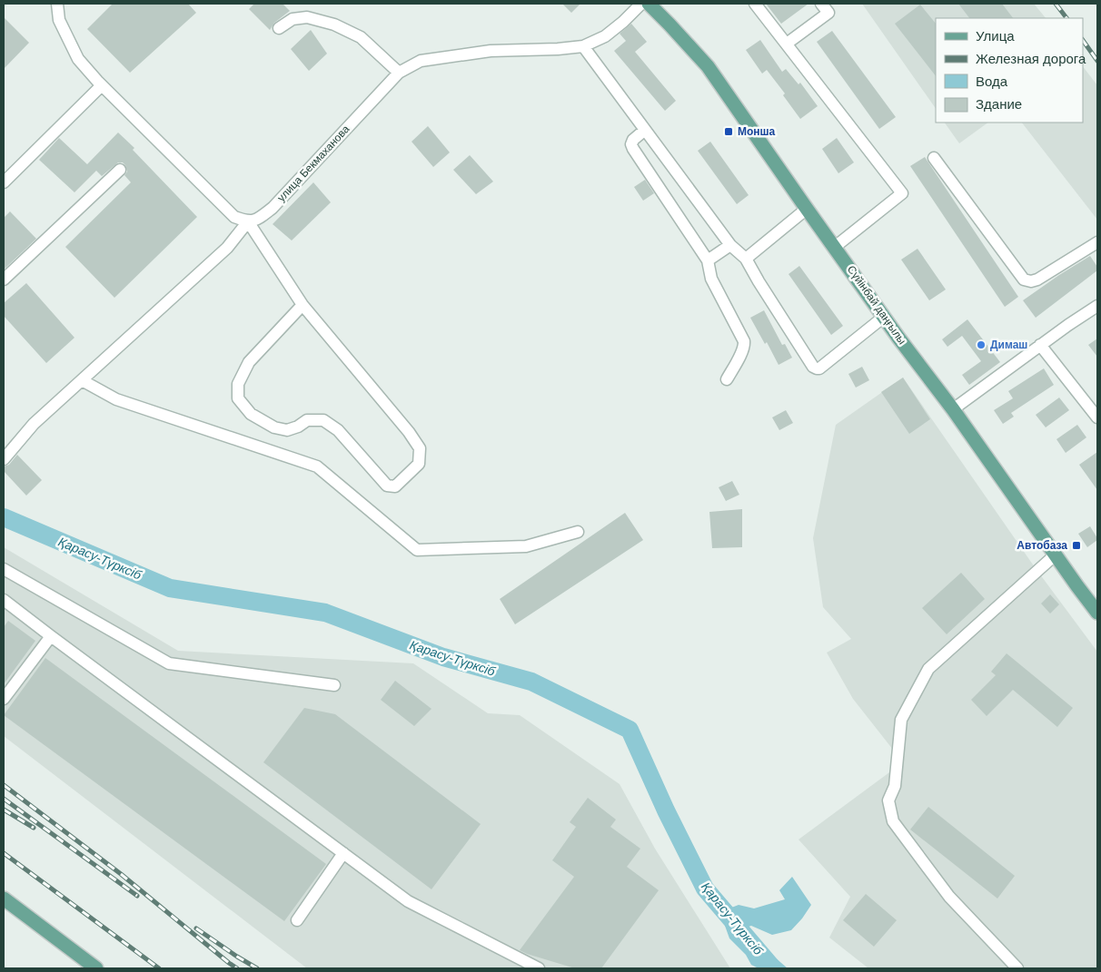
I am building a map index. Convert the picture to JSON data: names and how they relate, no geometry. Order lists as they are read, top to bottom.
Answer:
{
  "streets": {
    "main road": ["Сүйінбай даңғылы"],
    "street": ["улица Бекмаханова"]
  },
  "water": ["Қарасу-Түрксіб"],
  "places": {
    "transit": ["Монша", "Автобаза"],
    "other": ["Димаш"]
  },
  "legend": [
    "Улица",
    "Железная дорога",
    "Вода",
    "Здание"
  ]
}
